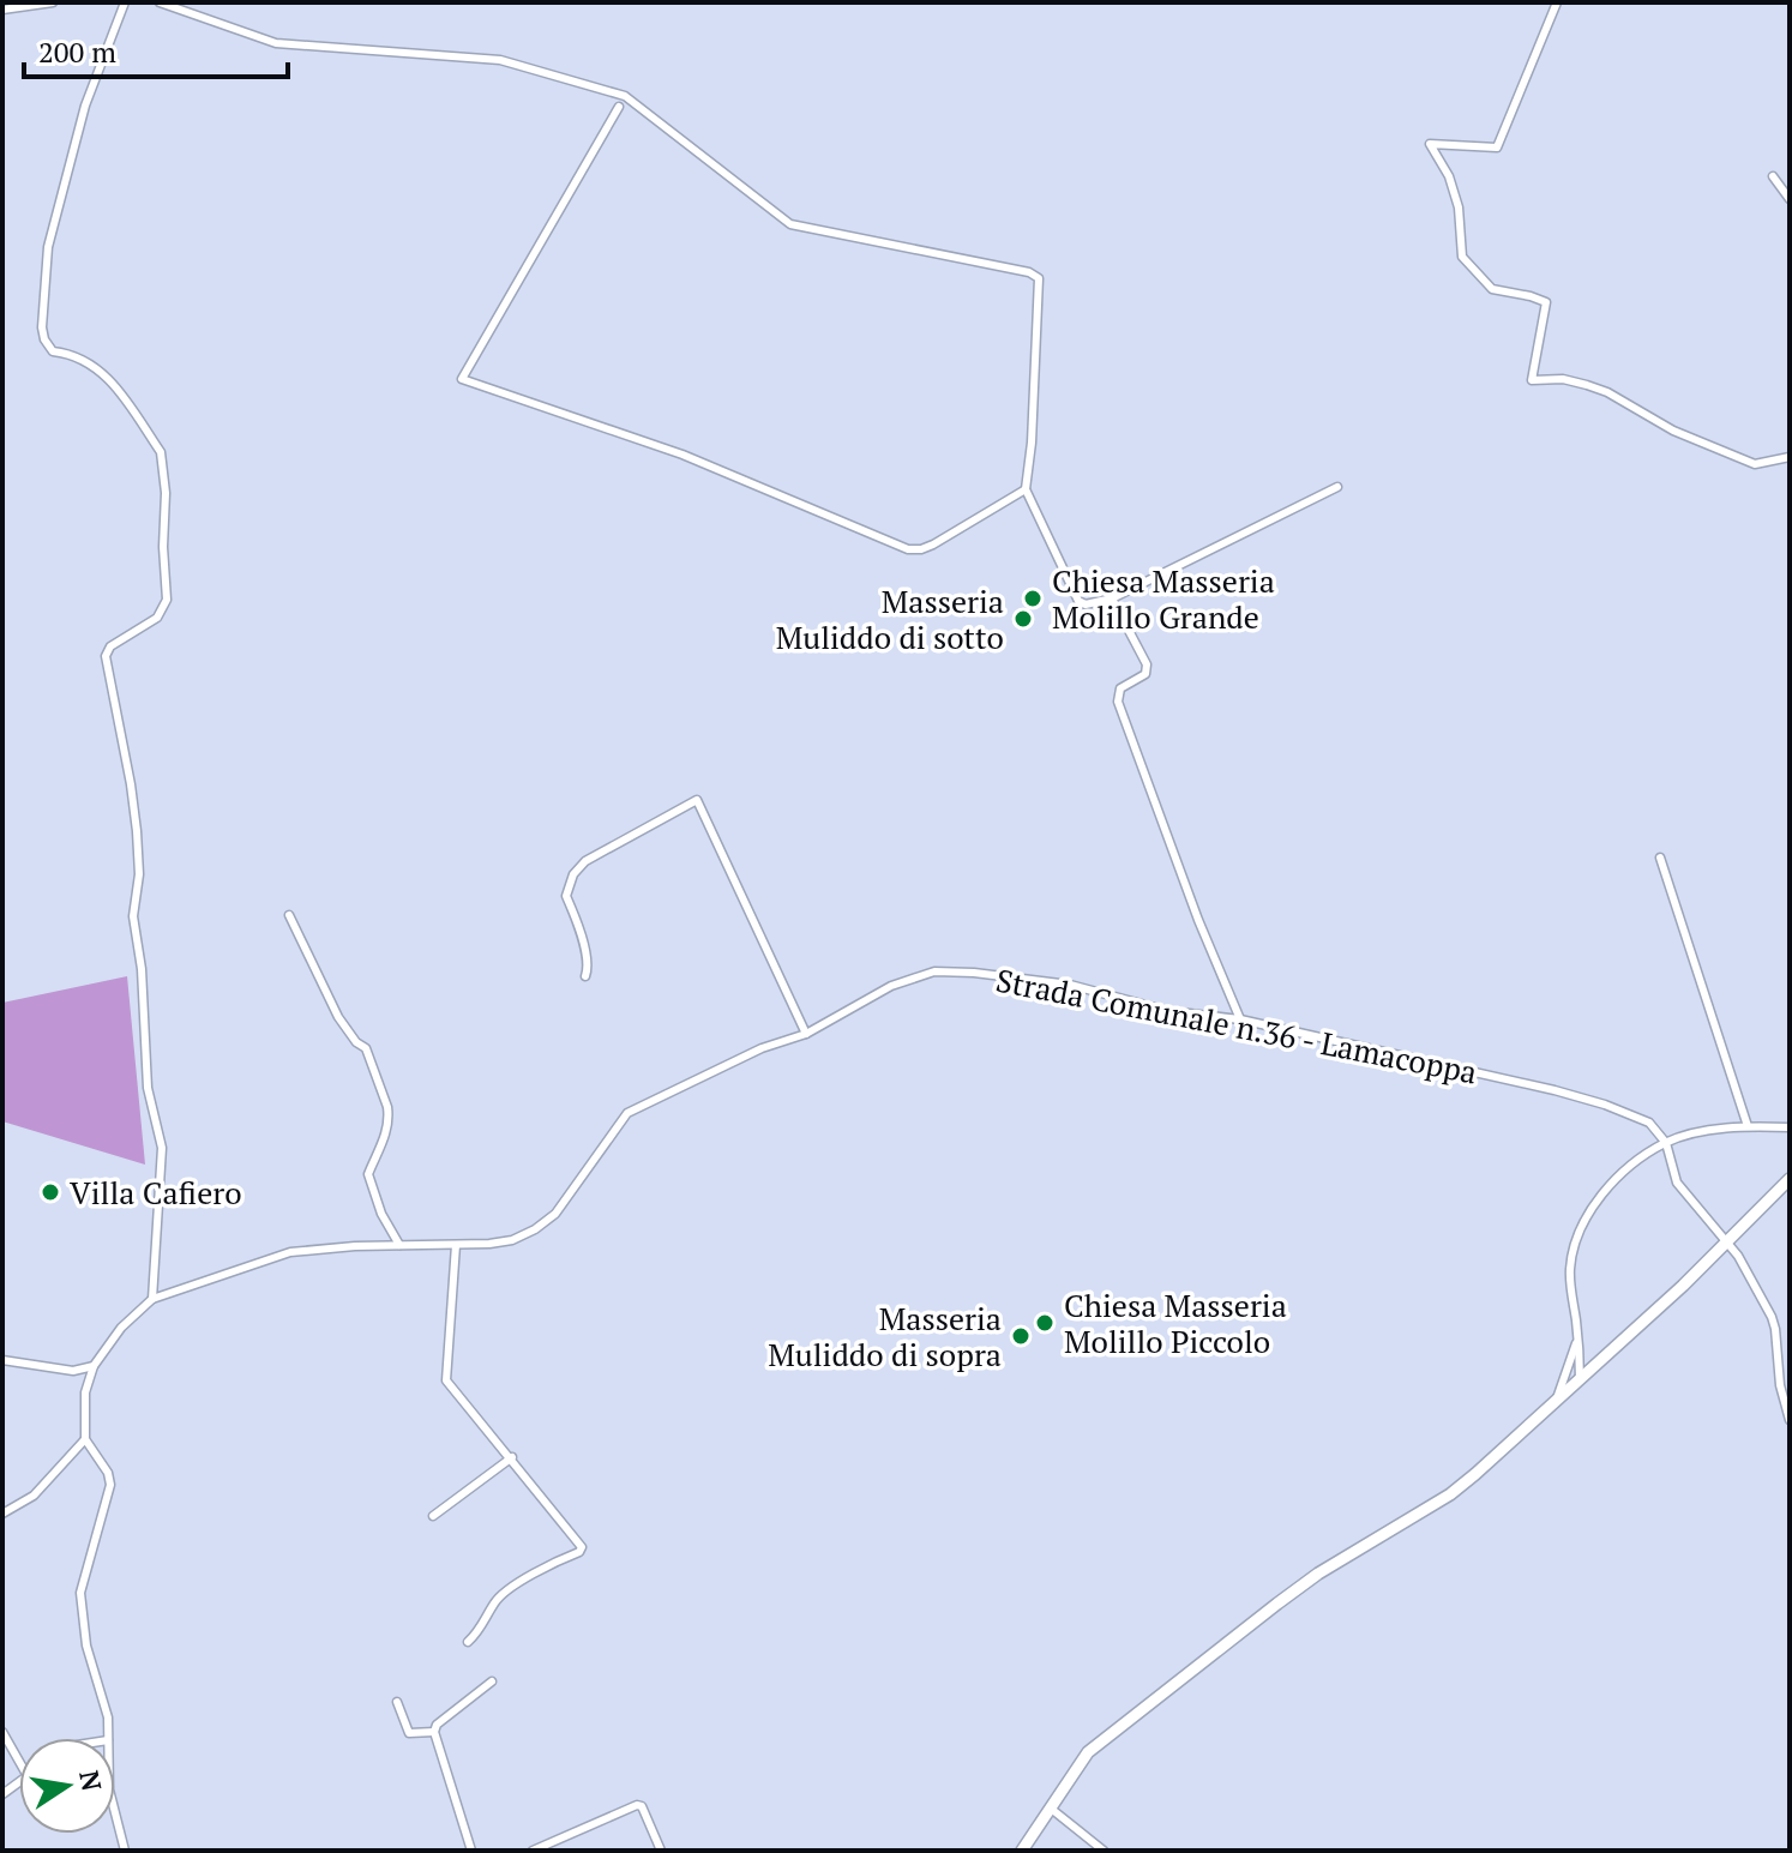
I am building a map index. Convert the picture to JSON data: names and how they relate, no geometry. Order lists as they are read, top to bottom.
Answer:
{
  "streets": {
    "street": ["Strada Comunale n.36 - Lamacoppa"]
  },
  "places": [
    "Chiesa Masseria Molillo Grande",
    "Masseria Muliddo di sotto",
    "Villa Cafiero",
    "Chiesa Masseria Molillo Piccolo",
    "Masseria Muliddo di sopra"
  ],
  "scale_bar": "200 m",
  "north": "right"
}
